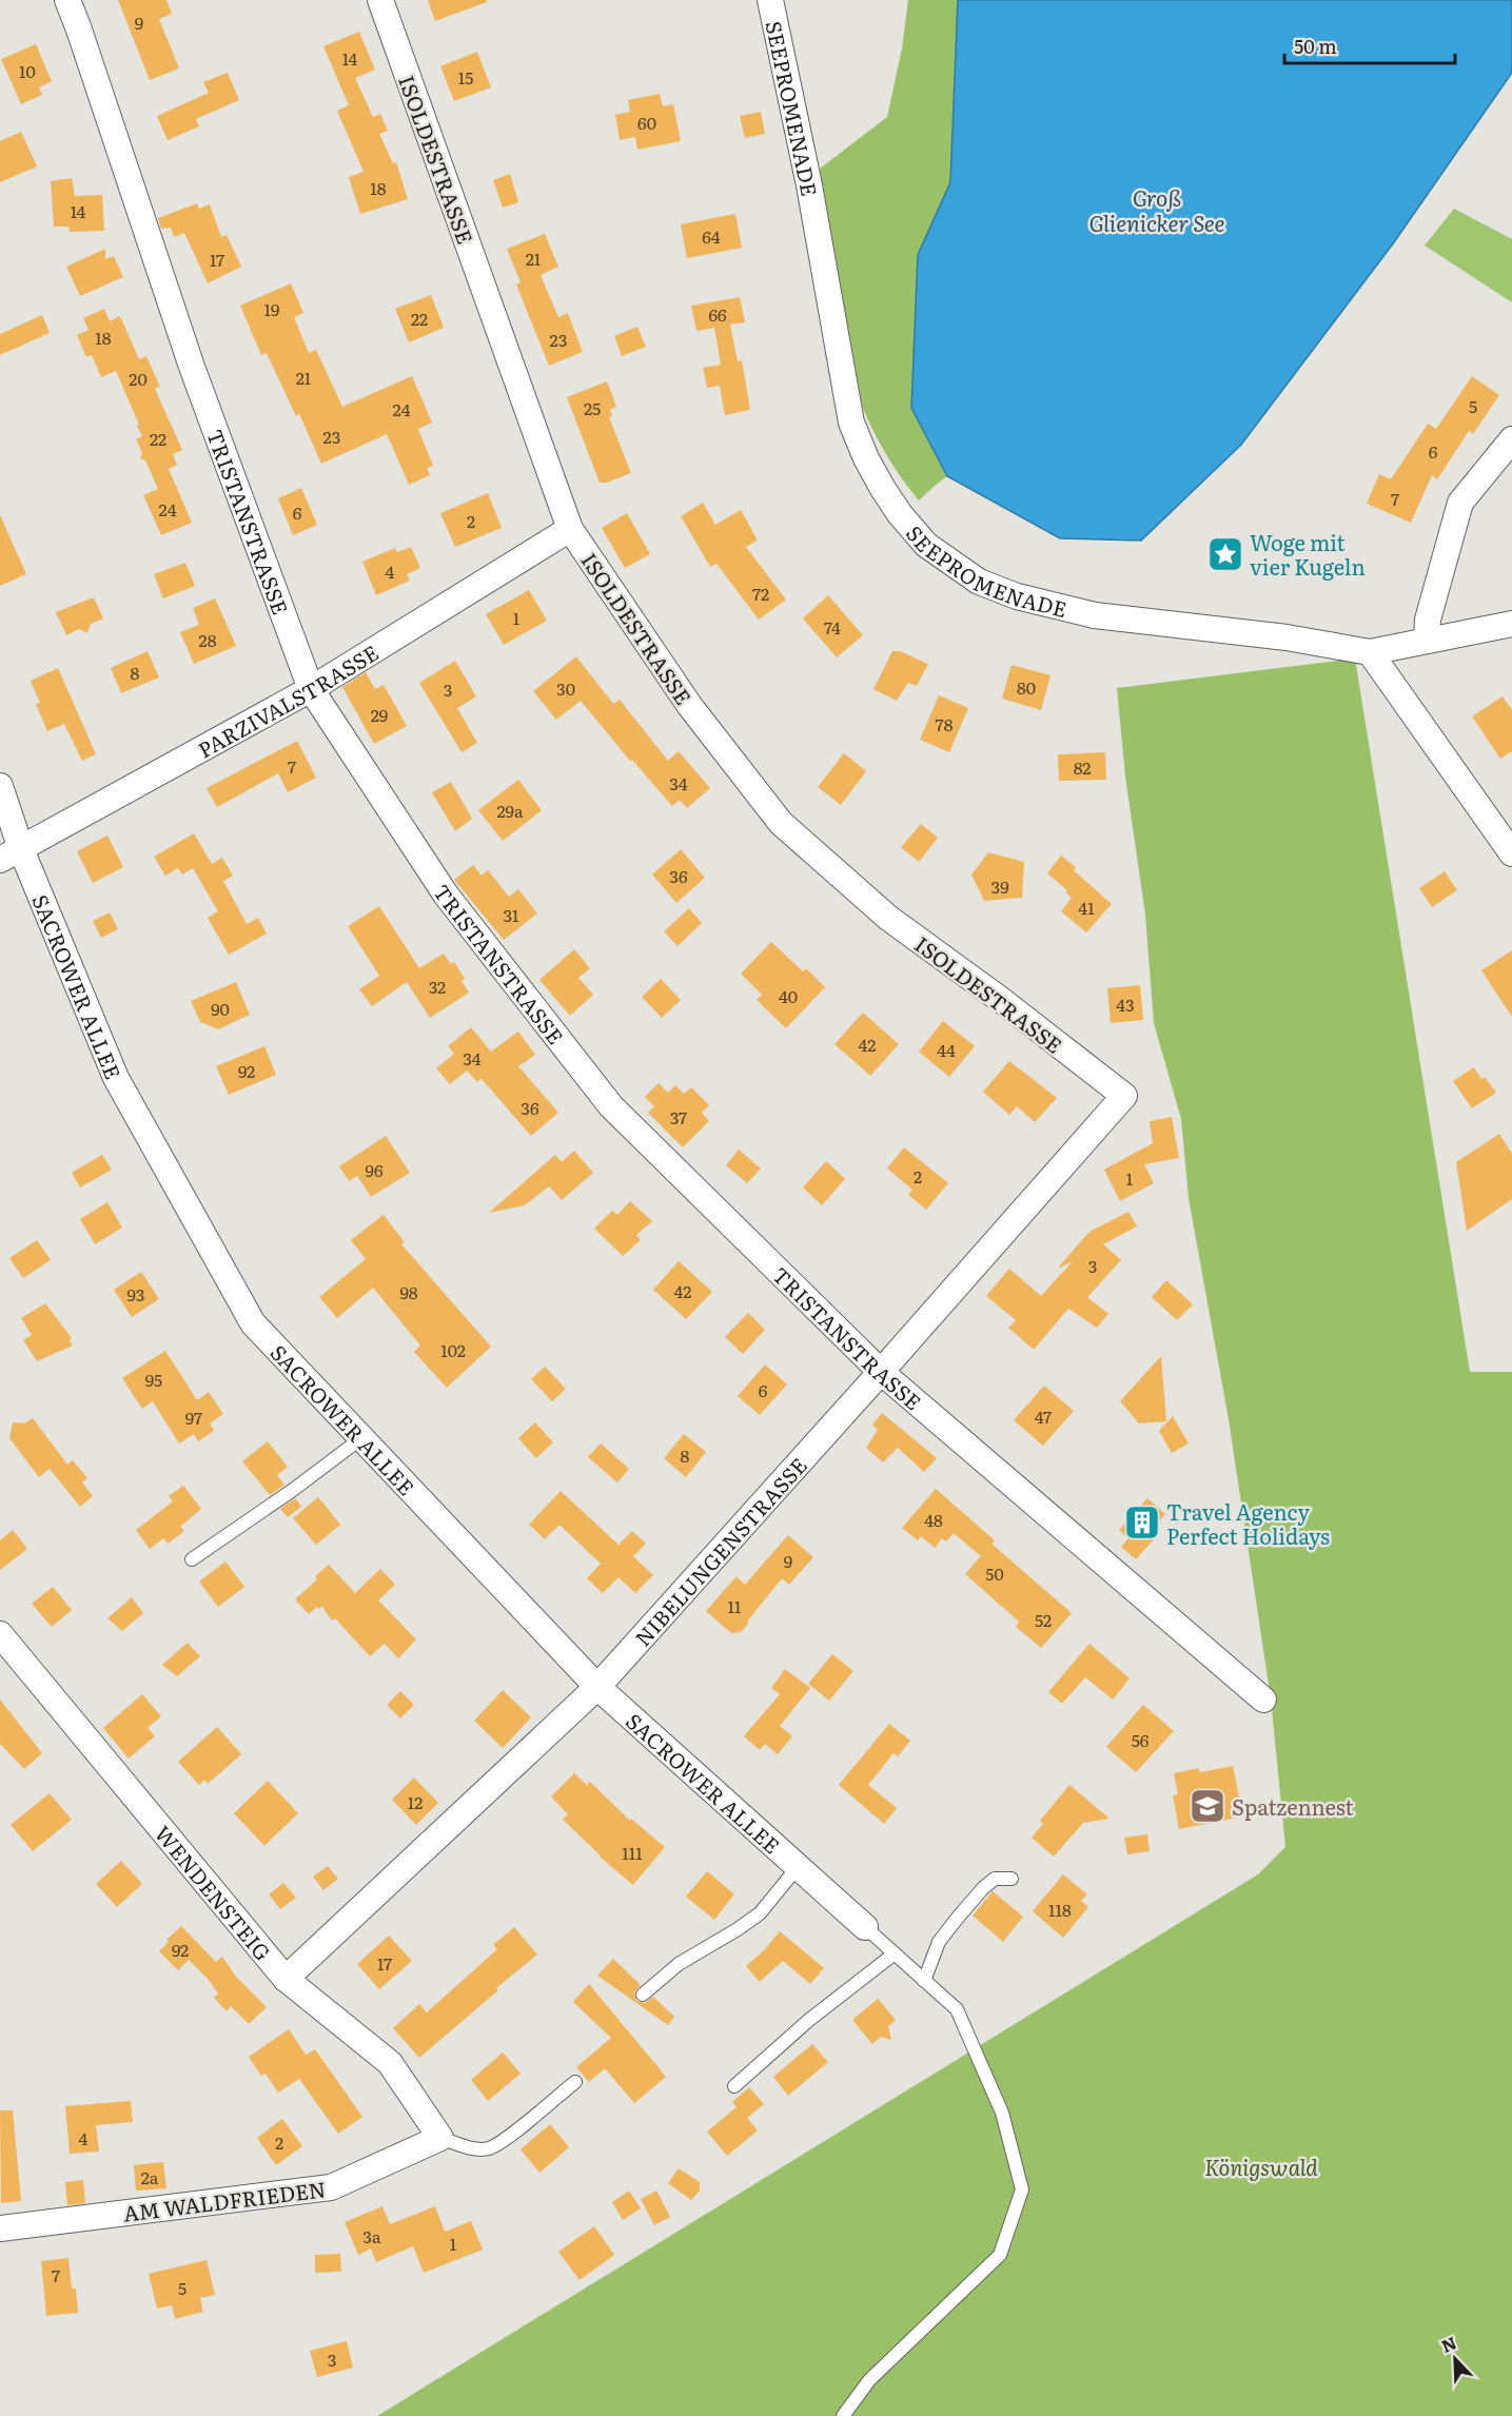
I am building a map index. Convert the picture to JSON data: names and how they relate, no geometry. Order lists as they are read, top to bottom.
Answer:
{
  "streets": {
    "street": [
      "SEEPROMENADE",
      "ISOLDESTRASSE",
      "TRISTANSTRASSE",
      "PARZIVALSTRASSE",
      "SACROWER ALLEE",
      "NIBELUNGENSTRASSE",
      "WENDENSTEIG",
      "AM WALDFRIEDEN"
    ]
  },
  "crossings": [
    ["ISOLDESTRASSE", "PARZIVALSTRASSE"],
    ["ISOLDESTRASSE", "NIBELUNGENSTRASSE"],
    ["TRISTANSTRASSE", "PARZIVALSTRASSE"],
    ["TRISTANSTRASSE", "NIBELUNGENSTRASSE"],
    ["PARZIVALSTRASSE", "SACROWER ALLEE"],
    ["SACROWER ALLEE", "NIBELUNGENSTRASSE"],
    ["NIBELUNGENSTRASSE", "WENDENSTEIG"],
    ["WENDENSTEIG", "AM WALDFRIEDEN"]
  ],
  "water": ["Groß Glienicker See"],
  "parks": ["Königswald"],
  "places": {
    "place": ["Woge mit vier Kugeln"],
    "building": ["Travel Agency Perfect Holidays"],
    "school or university": ["Spatzennest"]
  },
  "house_numbers": [
    "9",
    "14",
    "10",
    "15",
    "60",
    "18",
    "14",
    "64",
    "21",
    "17",
    "19",
    "66",
    "22",
    "18",
    "23",
    "21",
    "20",
    "5",
    "25",
    "24",
    "23",
    "22",
    "6",
    "7",
    "24",
    "6",
    "2",
    "4",
    "72",
    "1",
    "74",
    "28",
    "8",
    "80",
    "30",
    "3",
    "29",
    "78",
    "7",
    "82",
    "34",
    "29a",
    "36",
    "39",
    "41",
    "31",
    "32",
    "40",
    "43",
    "90",
    "42",
    "44",
    "34",
    "92",
    "36",
    "37",
    "96",
    "2",
    "1",
    "3",
    "42",
    "98",
    "93",
    "102",
    "95",
    "6",
    "47",
    "97",
    "8",
    "48",
    "9",
    "50",
    "11",
    "52",
    "56",
    "12",
    "111",
    "118",
    "92",
    "17",
    "4",
    "2",
    "2a",
    "3a",
    "1",
    "7",
    "5",
    "3"
  ],
  "scale_bar": "50 m",
  "north": "top left"
}
